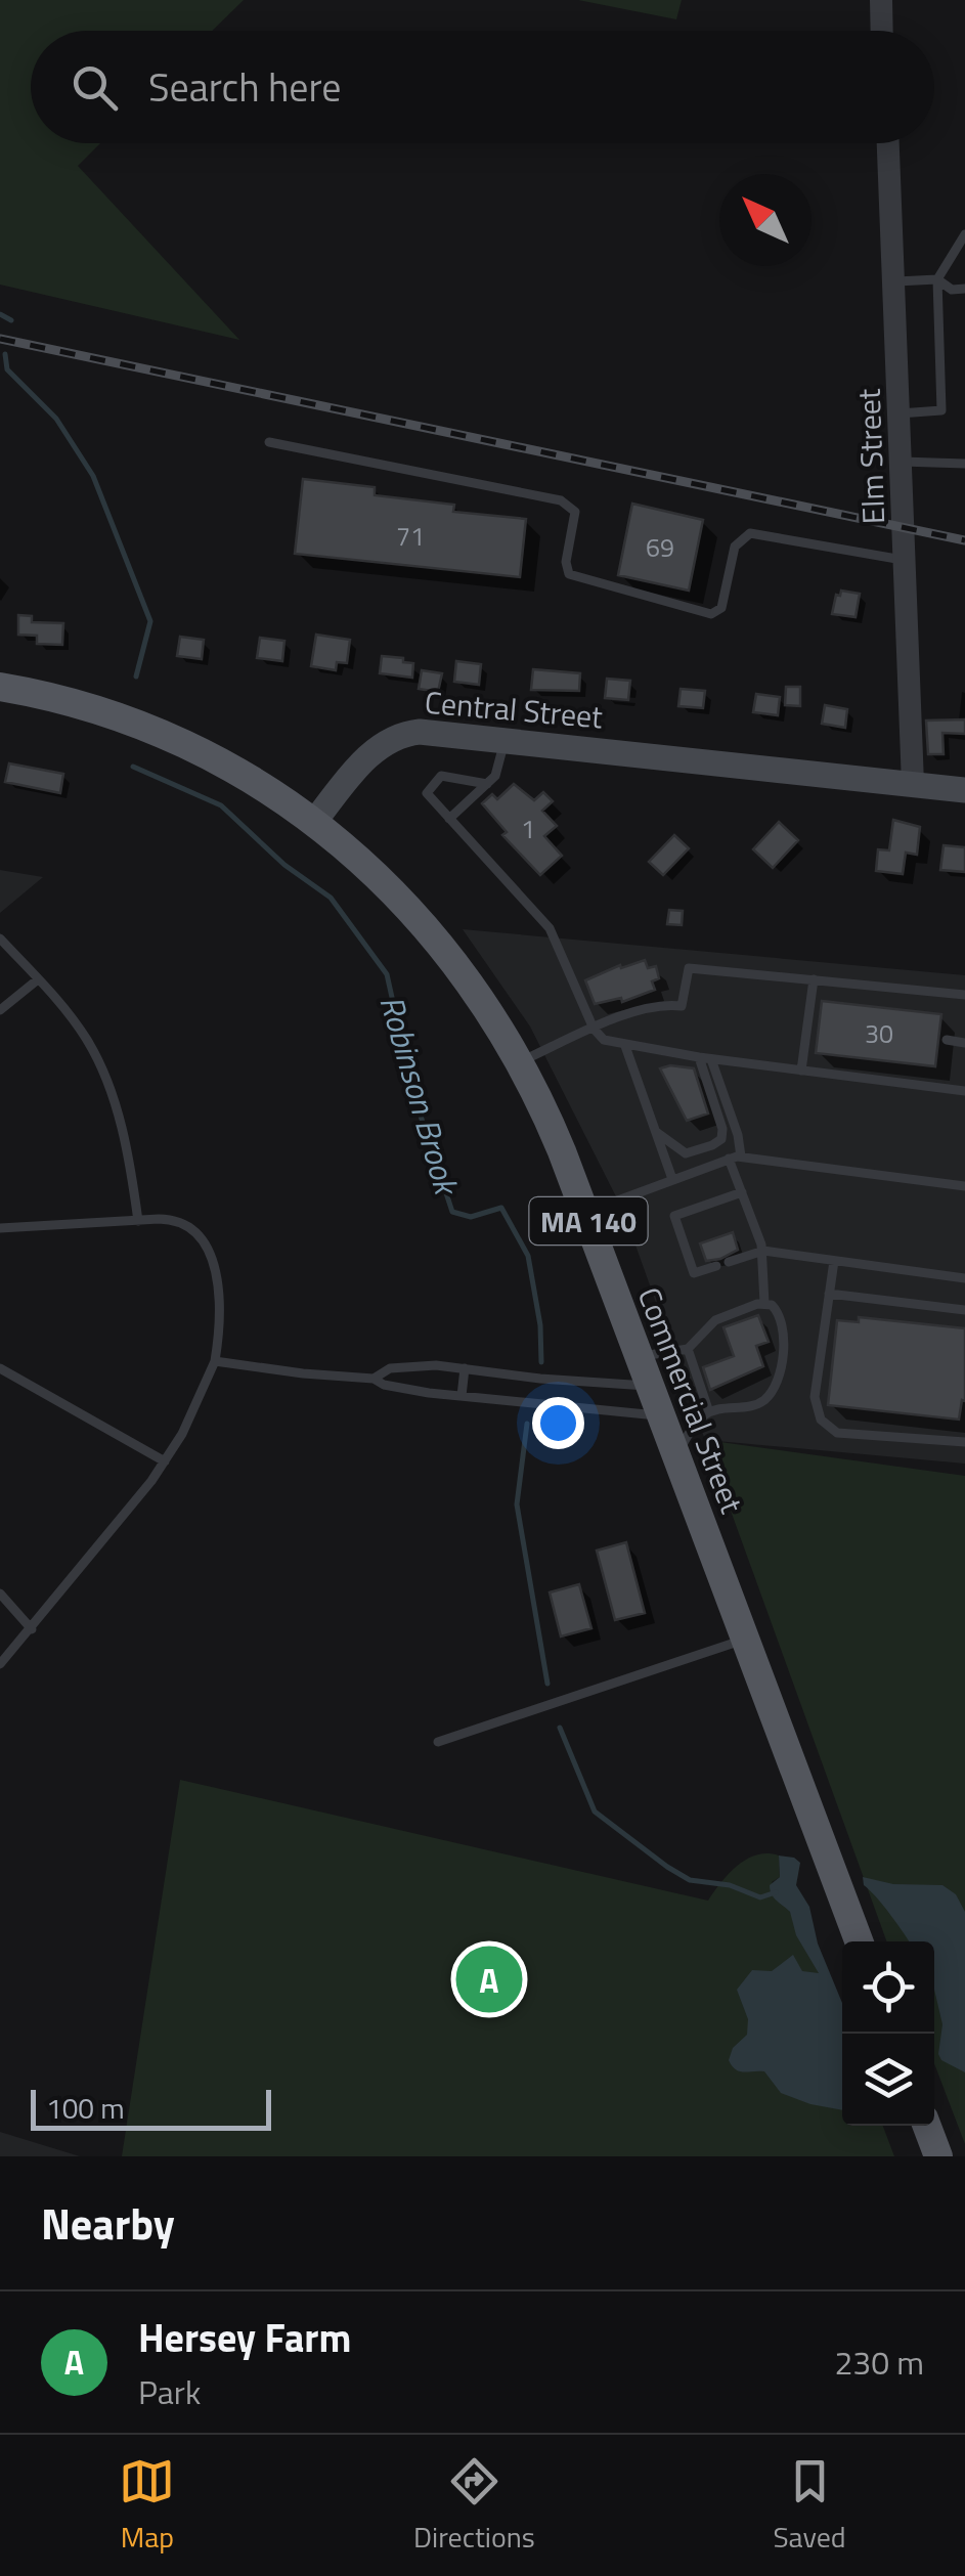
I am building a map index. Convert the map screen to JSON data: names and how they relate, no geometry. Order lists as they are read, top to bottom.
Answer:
{
  "streets": {
    "main road": ["Central Street", "MA 140", "Commercial Street"],
    "street": ["Elm Street"]
  },
  "crossings": [
    ["Elm Street", "Central Street"],
    ["Central Street", "MA 140"],
    ["Central Street", "Commercial Street"],
    ["MA 140", "Commercial Street"]
  ],
  "water": ["Robinson Brook"],
  "house_numbers": [
    "71",
    "69",
    "1",
    "30"
  ],
  "scale_bar": "100 m",
  "north": "top left",
  "page": {
    "search": "Search here",
    "pins": "A",
    "scale": "100 m",
    "heading": "Nearby",
    "list": [
      {
        "mark": "A",
        "name": "Hersey Farm",
        "note": "Park",
        "value": "230 m"
      }
    ],
    "nav": ["Map", "Directions", "Saved"]
  }
}
